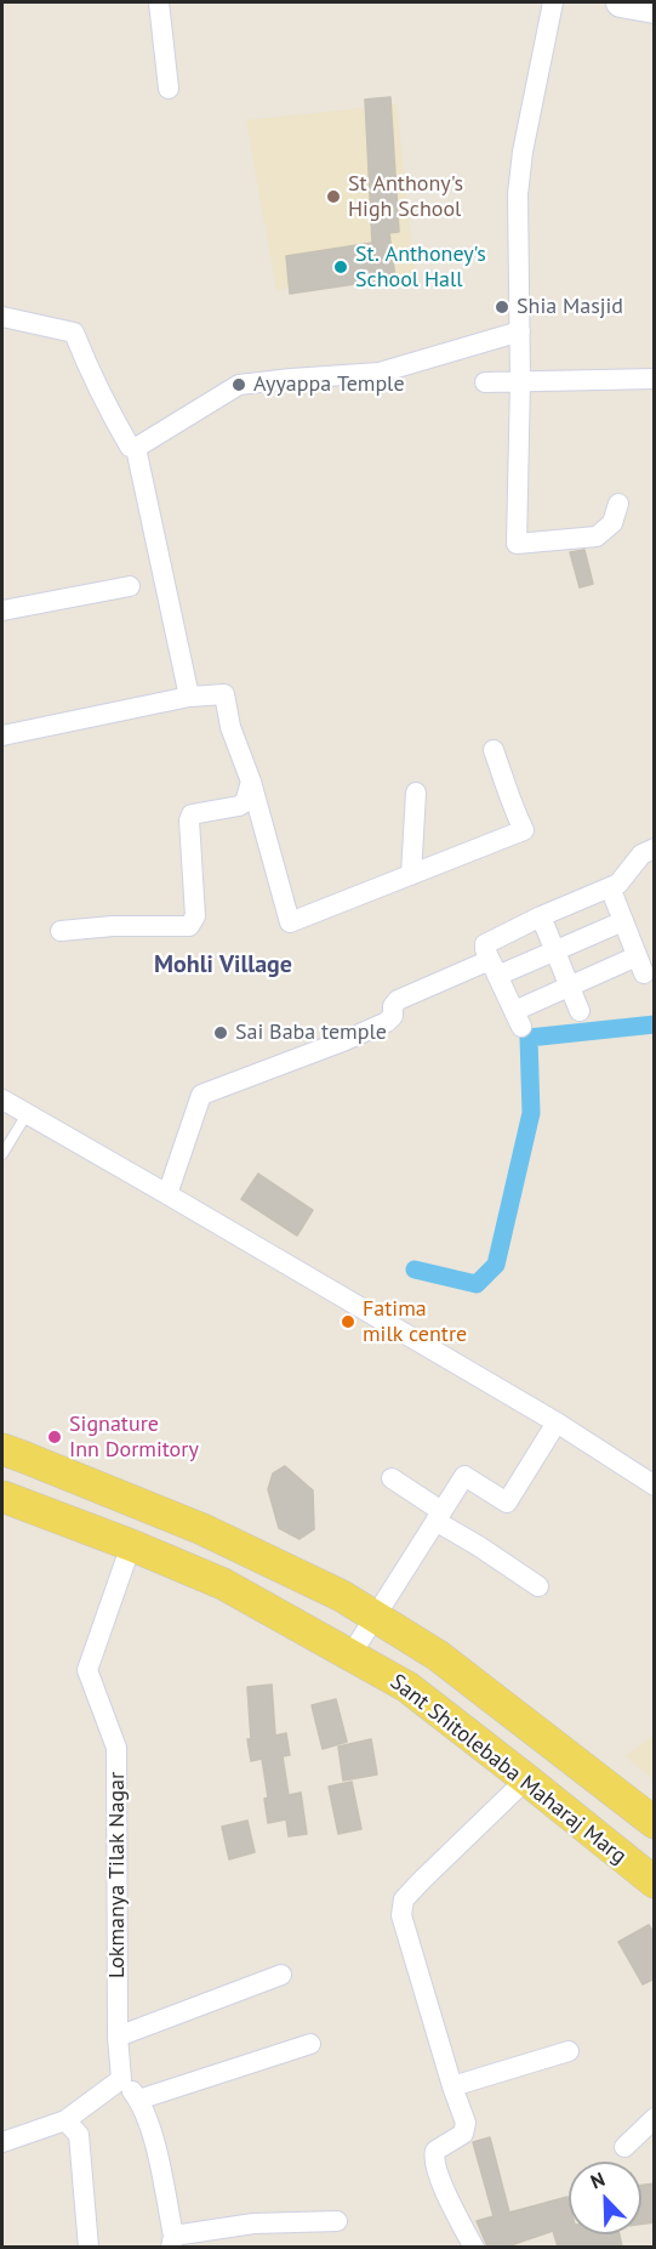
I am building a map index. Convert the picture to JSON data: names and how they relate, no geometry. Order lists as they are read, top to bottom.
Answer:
{
  "streets": {
    "main road": ["Sant Shitolebaba Maharaj Marg"],
    "street": ["Lokmanya Tilak Nagar"]
  },
  "crossings": [
    ["Sant Shitolebaba Maharaj Marg", "Lokmanya Tilak Nagar"]
  ],
  "districts": ["Mohli Village"],
  "places": [
    "St Anthony's High School",
    "St. Anthoney's School Hall",
    "Shia Masjid",
    "Ayyappa Temple",
    "Sai Baba temple",
    "Fatima milk centre",
    "Signature Inn Dormitory"
  ],
  "north": "top left"
}
